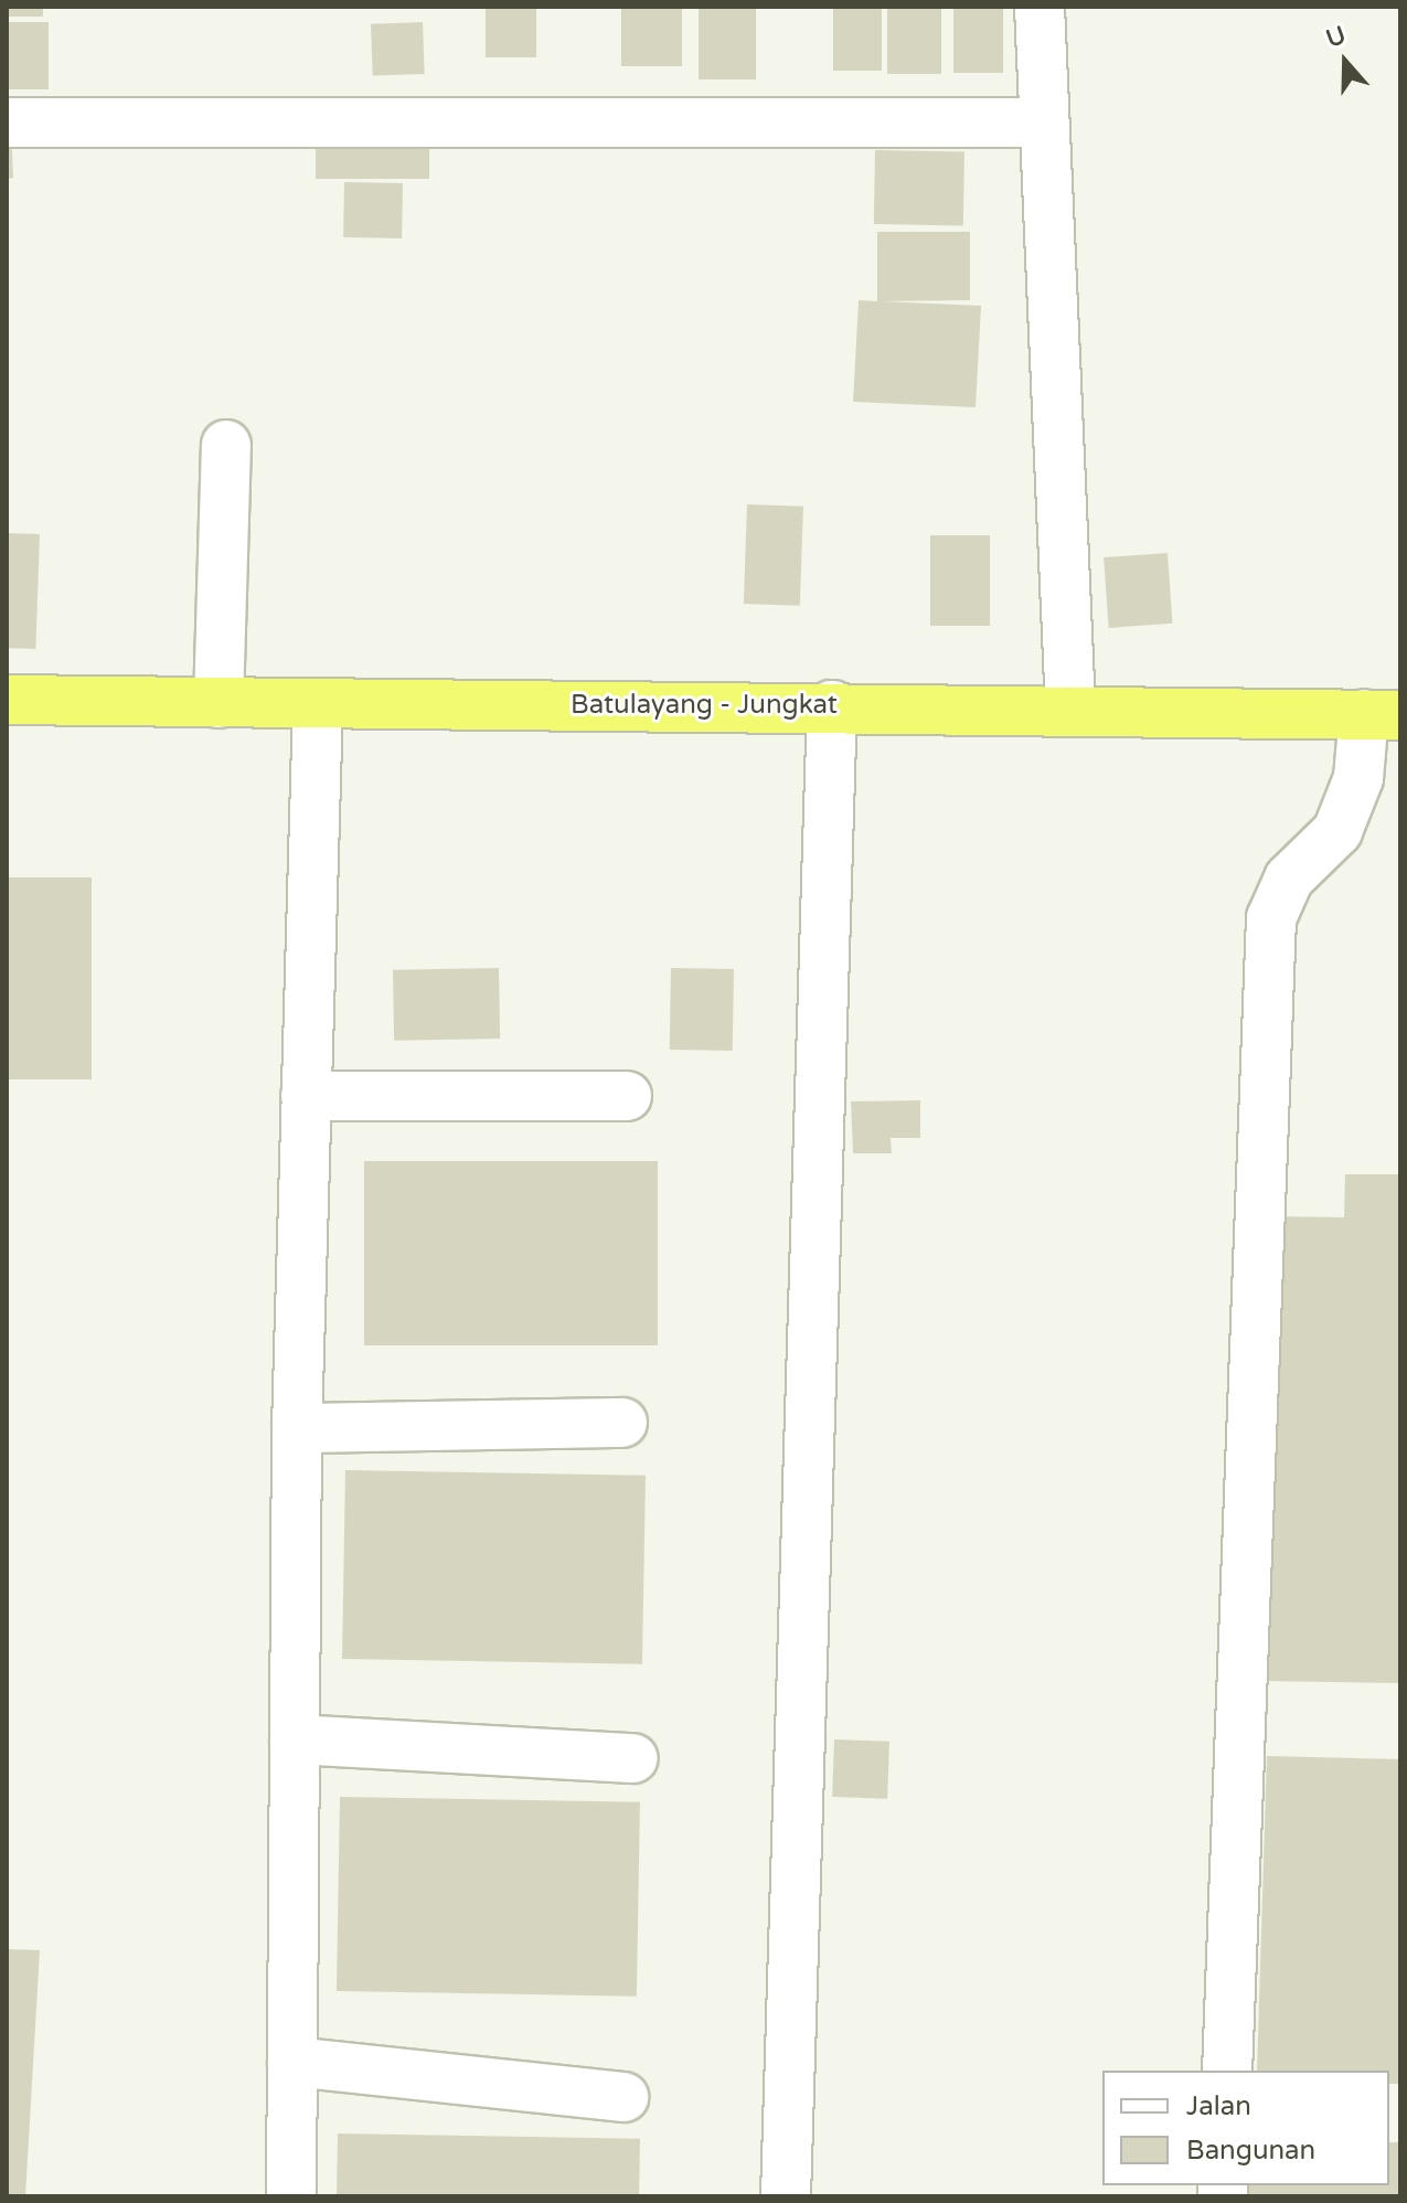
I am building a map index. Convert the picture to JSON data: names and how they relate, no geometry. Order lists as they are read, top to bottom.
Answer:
{
  "streets": {
    "highway": ["Batulayang - Jungkat"]
  },
  "legend": ["Jalan", "Bangunan"],
  "north": "top"
}
